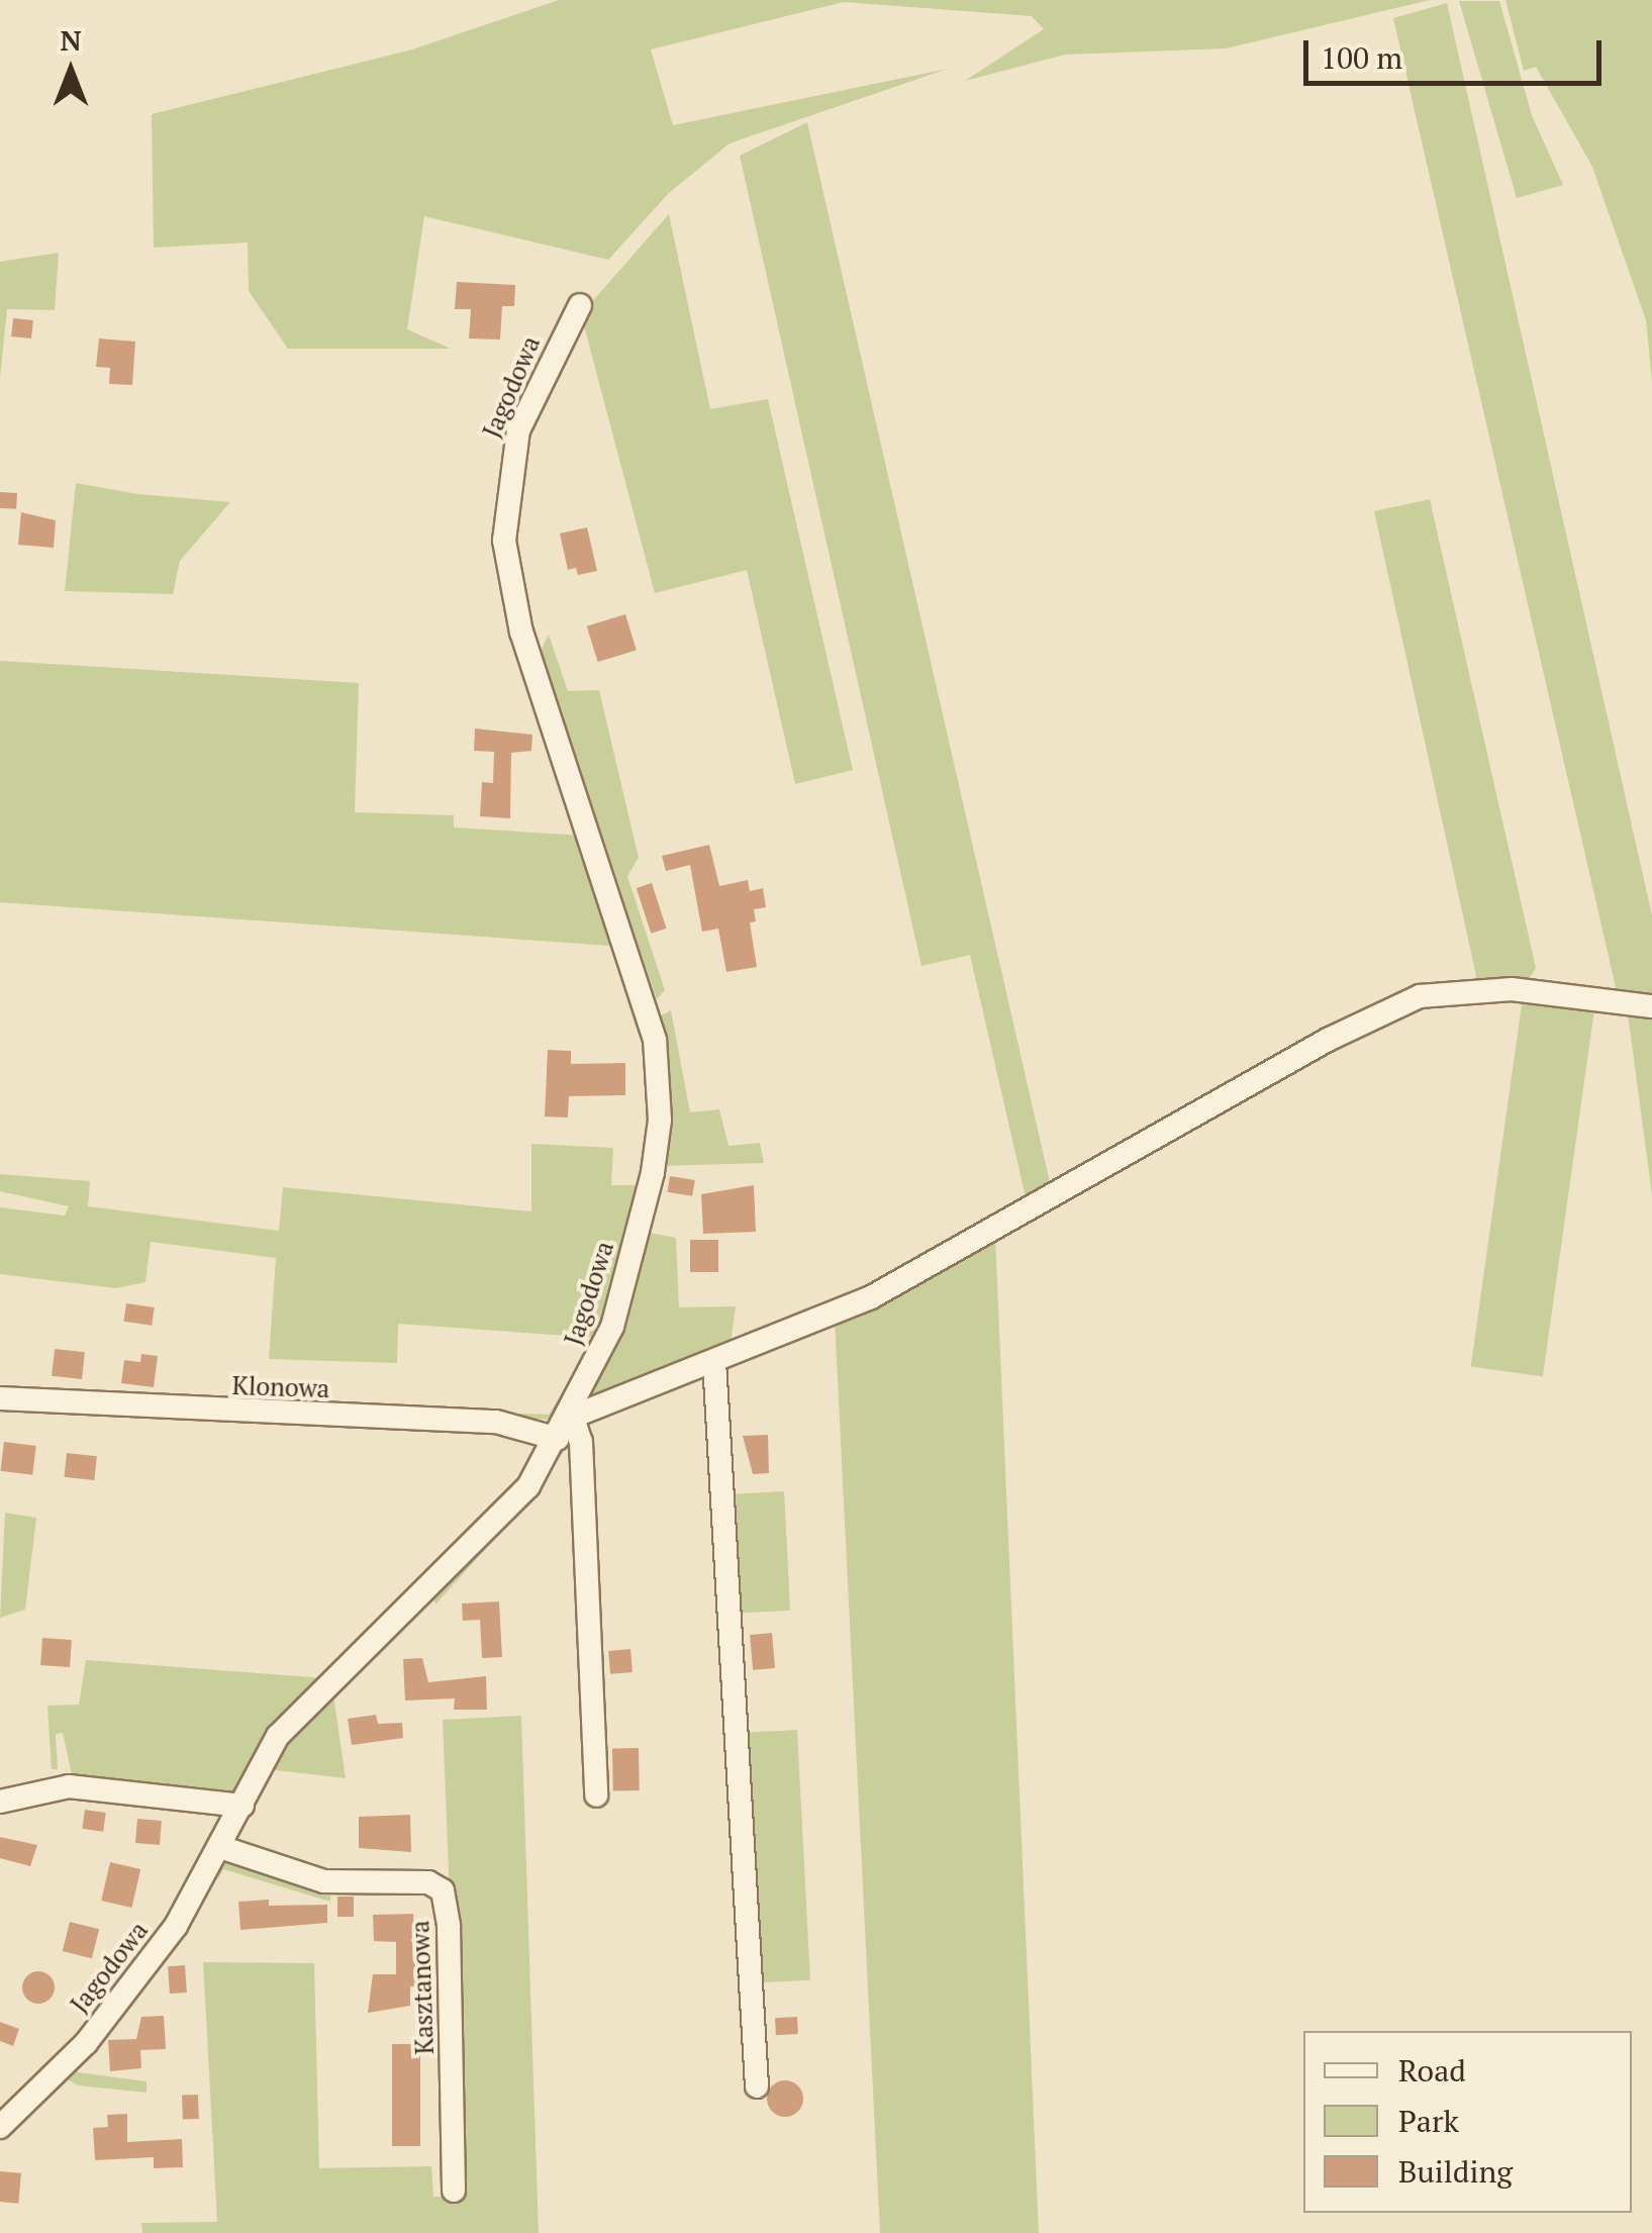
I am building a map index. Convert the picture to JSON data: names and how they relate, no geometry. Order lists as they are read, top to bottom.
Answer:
{
  "streets": {
    "street": ["Jagodowa", "Klonowa", "Kasztanowa"]
  },
  "crossings": [
    ["Jagodowa", "Klonowa"],
    ["Jagodowa", "Kasztanowa"]
  ],
  "legend": ["Road", "Park", "Building"],
  "scale_bar": "100 m",
  "north": "top"
}
